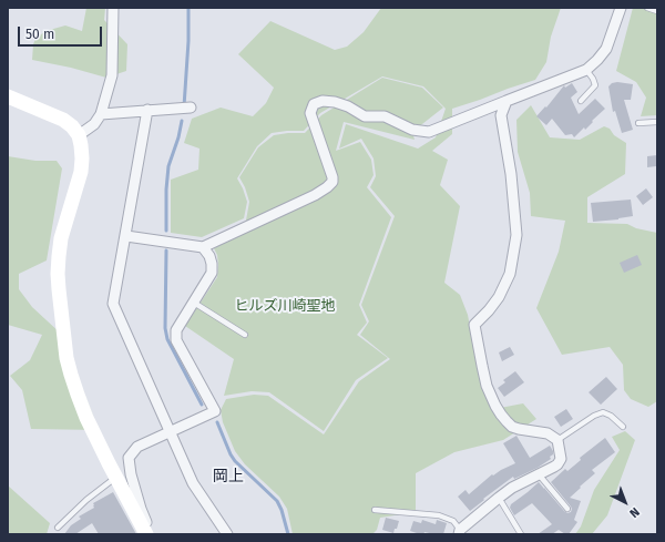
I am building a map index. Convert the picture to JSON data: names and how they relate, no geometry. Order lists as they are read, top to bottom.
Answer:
{
  "districts": ["岡上"],
  "parks": ["ヒルズ川崎聖地"],
  "scale_bar": "50 m",
  "north": "bottom right"
}
